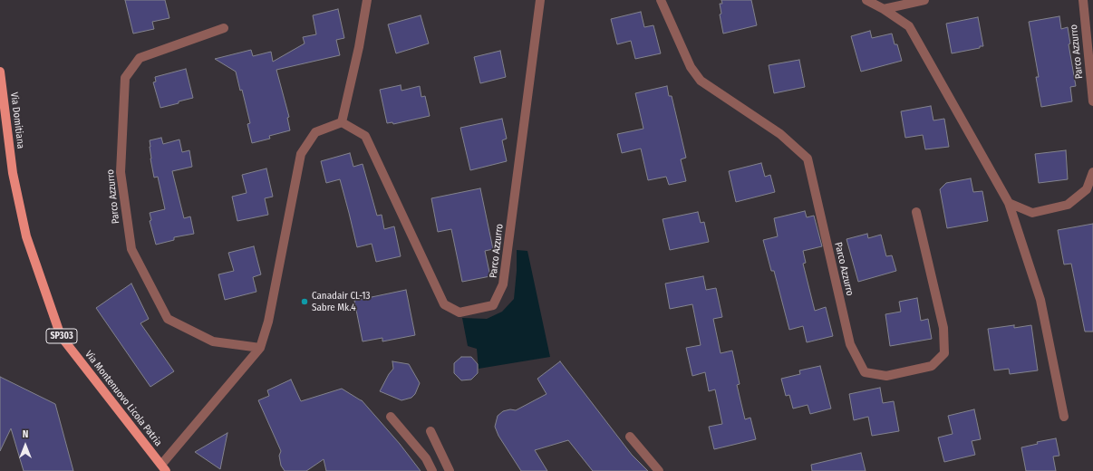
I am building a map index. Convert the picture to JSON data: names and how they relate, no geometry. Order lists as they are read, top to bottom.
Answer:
{
  "streets": {
    "main road": ["Via Domitiana", "SP303", "Via Montenuovo Licola Patria"],
    "street": ["Parco Azzurro"]
  },
  "crossings": [
    ["Via Domitiana", "Via Montenuovo Licola Patria"]
  ],
  "places": ["Canadair CL-13 Sabre Mk.4"],
  "north": "top"
}
